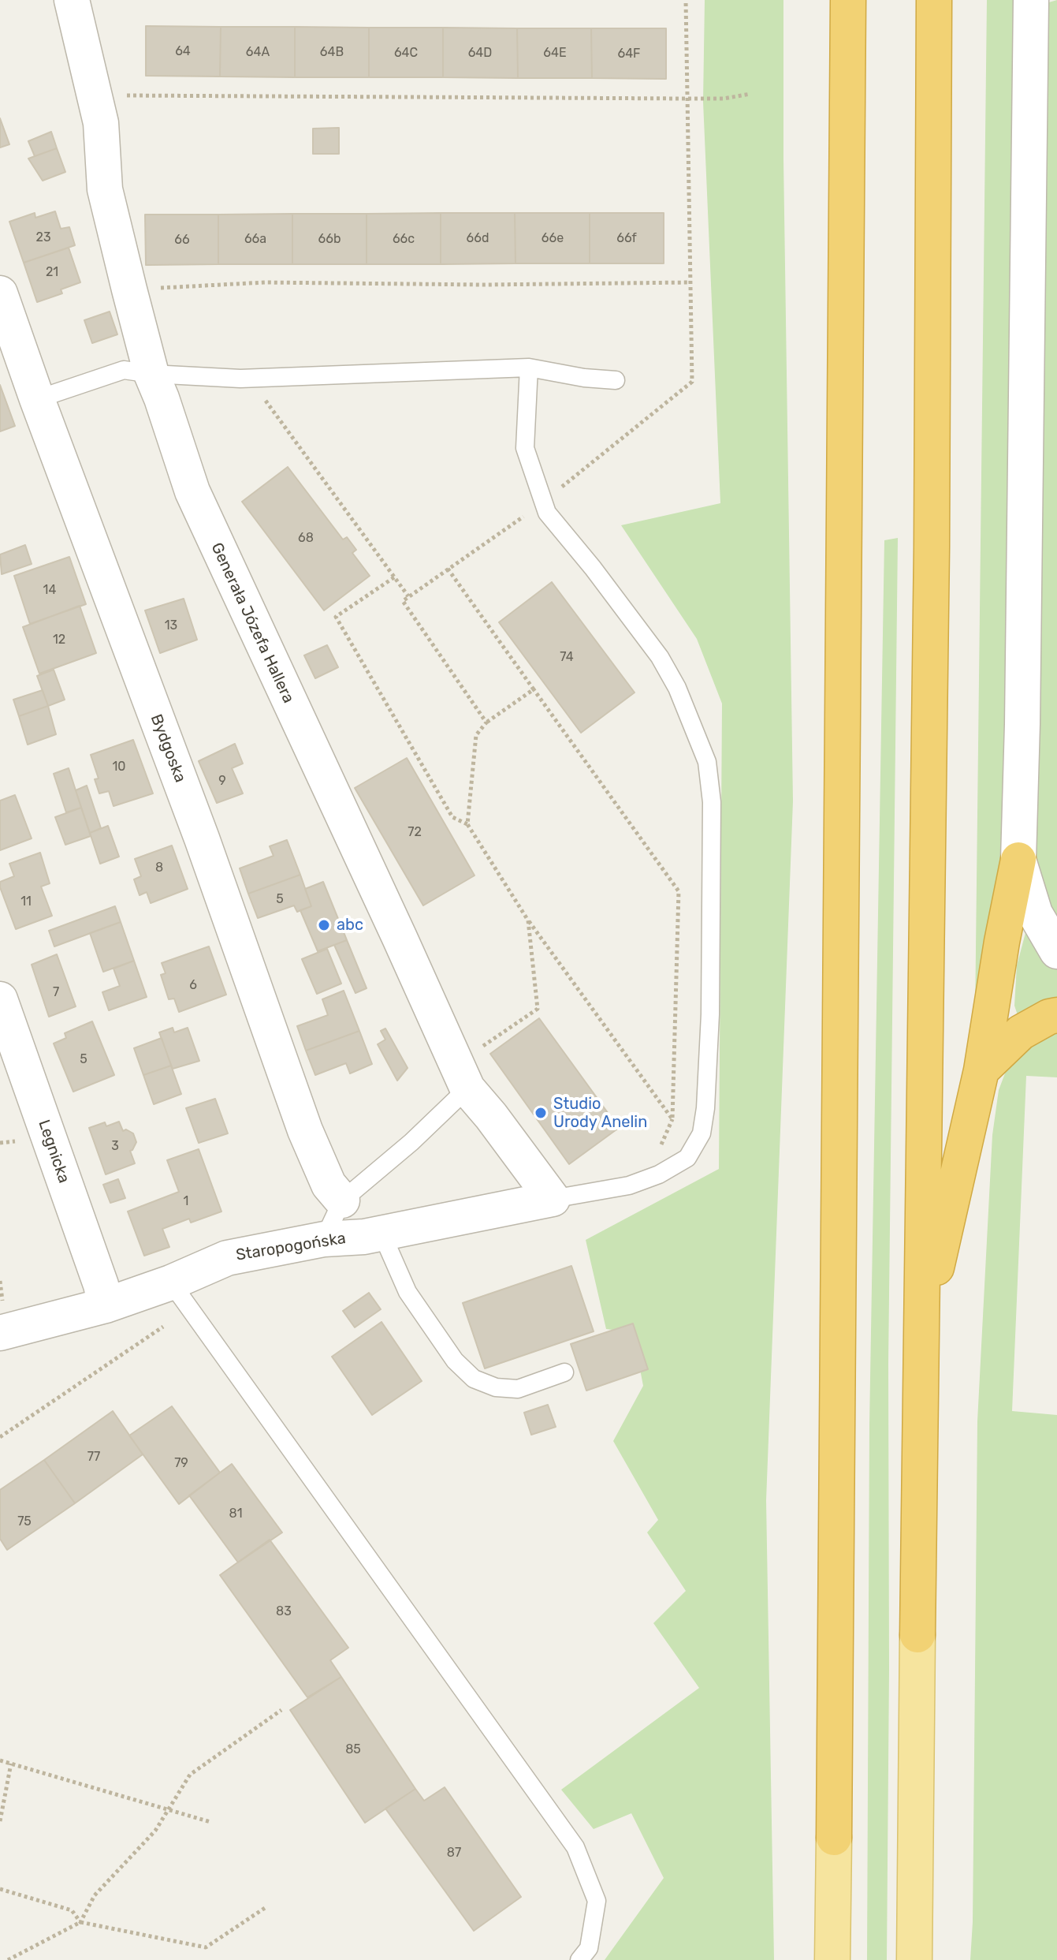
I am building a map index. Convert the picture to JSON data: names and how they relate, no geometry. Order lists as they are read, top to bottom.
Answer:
{
  "streets": {
    "street": [
      "Generała Józefa Hallera",
      "Bydgoska",
      "Legnicka",
      "Staropogońska"
    ]
  },
  "crossings": [
    ["Generała Józefa Hallera", "Staropogońska"],
    ["Legnicka", "Staropogońska"]
  ],
  "places": ["abc", "Studio Urody Anelin"],
  "house_numbers": [
    "64",
    "64A",
    "64B",
    "64C",
    "64D",
    "64E",
    "64F",
    "23",
    "66d",
    "66e",
    "66f",
    "66a",
    "66b",
    "66c",
    "66",
    "21",
    "68",
    "14",
    "13",
    "12",
    "74",
    "10",
    "9",
    "72",
    "8",
    "5",
    "11",
    "6",
    "7",
    "5",
    "3",
    "1",
    "77",
    "79",
    "81",
    "75",
    "83",
    "85",
    "87"
  ]
}
